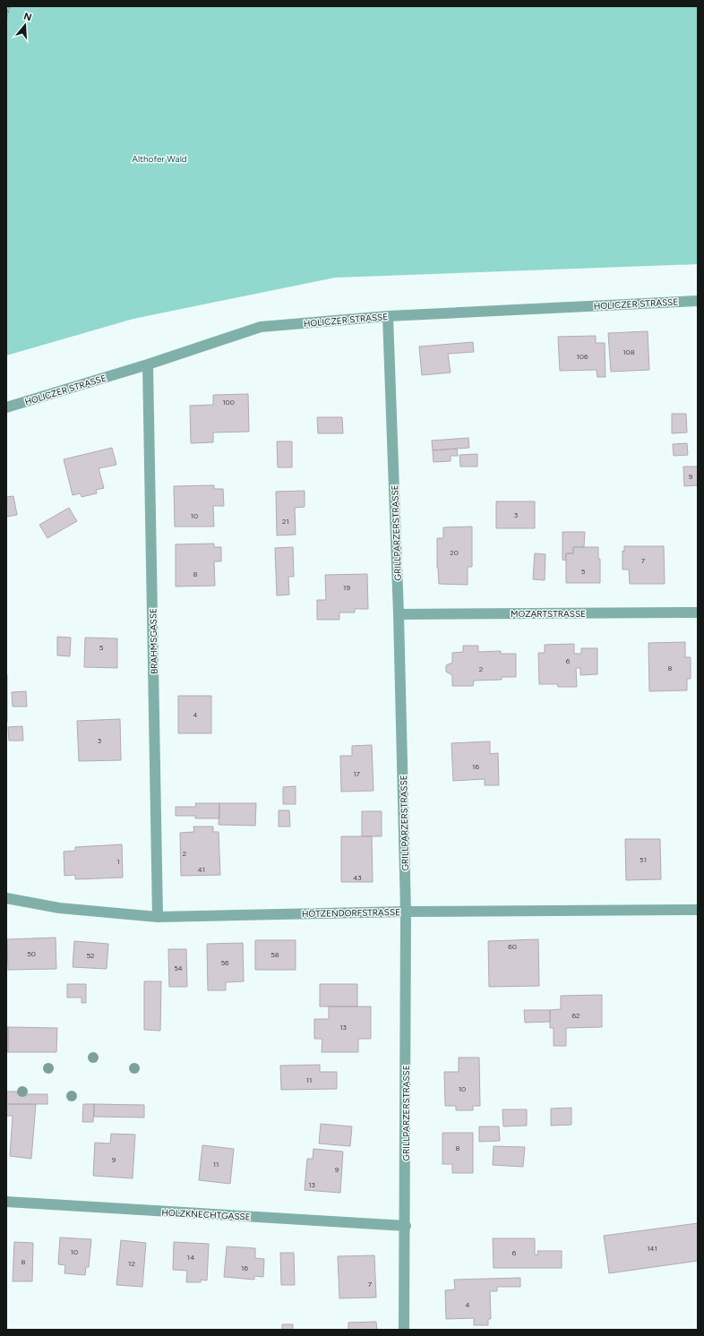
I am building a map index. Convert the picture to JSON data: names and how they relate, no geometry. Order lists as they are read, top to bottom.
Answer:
{
  "streets": {
    "street": [
      "HOLICZER STRASSE",
      "GRILLPARZERSTRASSE",
      "MOZARTSTRASSE",
      "BRAHMSGASSE",
      "HÖTZENDORFSTRASSE",
      "HOLZKNECHTGASSE"
    ]
  },
  "crossings": [
    ["HOLICZER STRASSE", "GRILLPARZERSTRASSE"],
    ["HOLICZER STRASSE", "BRAHMSGASSE"],
    ["GRILLPARZERSTRASSE", "MOZARTSTRASSE"],
    ["GRILLPARZERSTRASSE", "HÖTZENDORFSTRASSE"],
    ["GRILLPARZERSTRASSE", "HOLZKNECHTGASSE"],
    ["BRAHMSGASSE", "HÖTZENDORFSTRASSE"]
  ],
  "parks": ["Althofer Wald"],
  "house_numbers": [
    "108",
    "106",
    "100",
    "9",
    "3",
    "10",
    "21",
    "20",
    "7",
    "5",
    "8",
    "19",
    "5",
    "6",
    "8",
    "2",
    "4",
    "3",
    "16",
    "17",
    "2",
    "51",
    "1",
    "41",
    "43",
    "60",
    "50",
    "58",
    "52",
    "56",
    "54",
    "62",
    "13",
    "11",
    "10",
    "8",
    "9",
    "11",
    "9",
    "13",
    "141",
    "10",
    "6",
    "14",
    "8",
    "12",
    "16",
    "7",
    "4"
  ],
  "north": "top"
}
